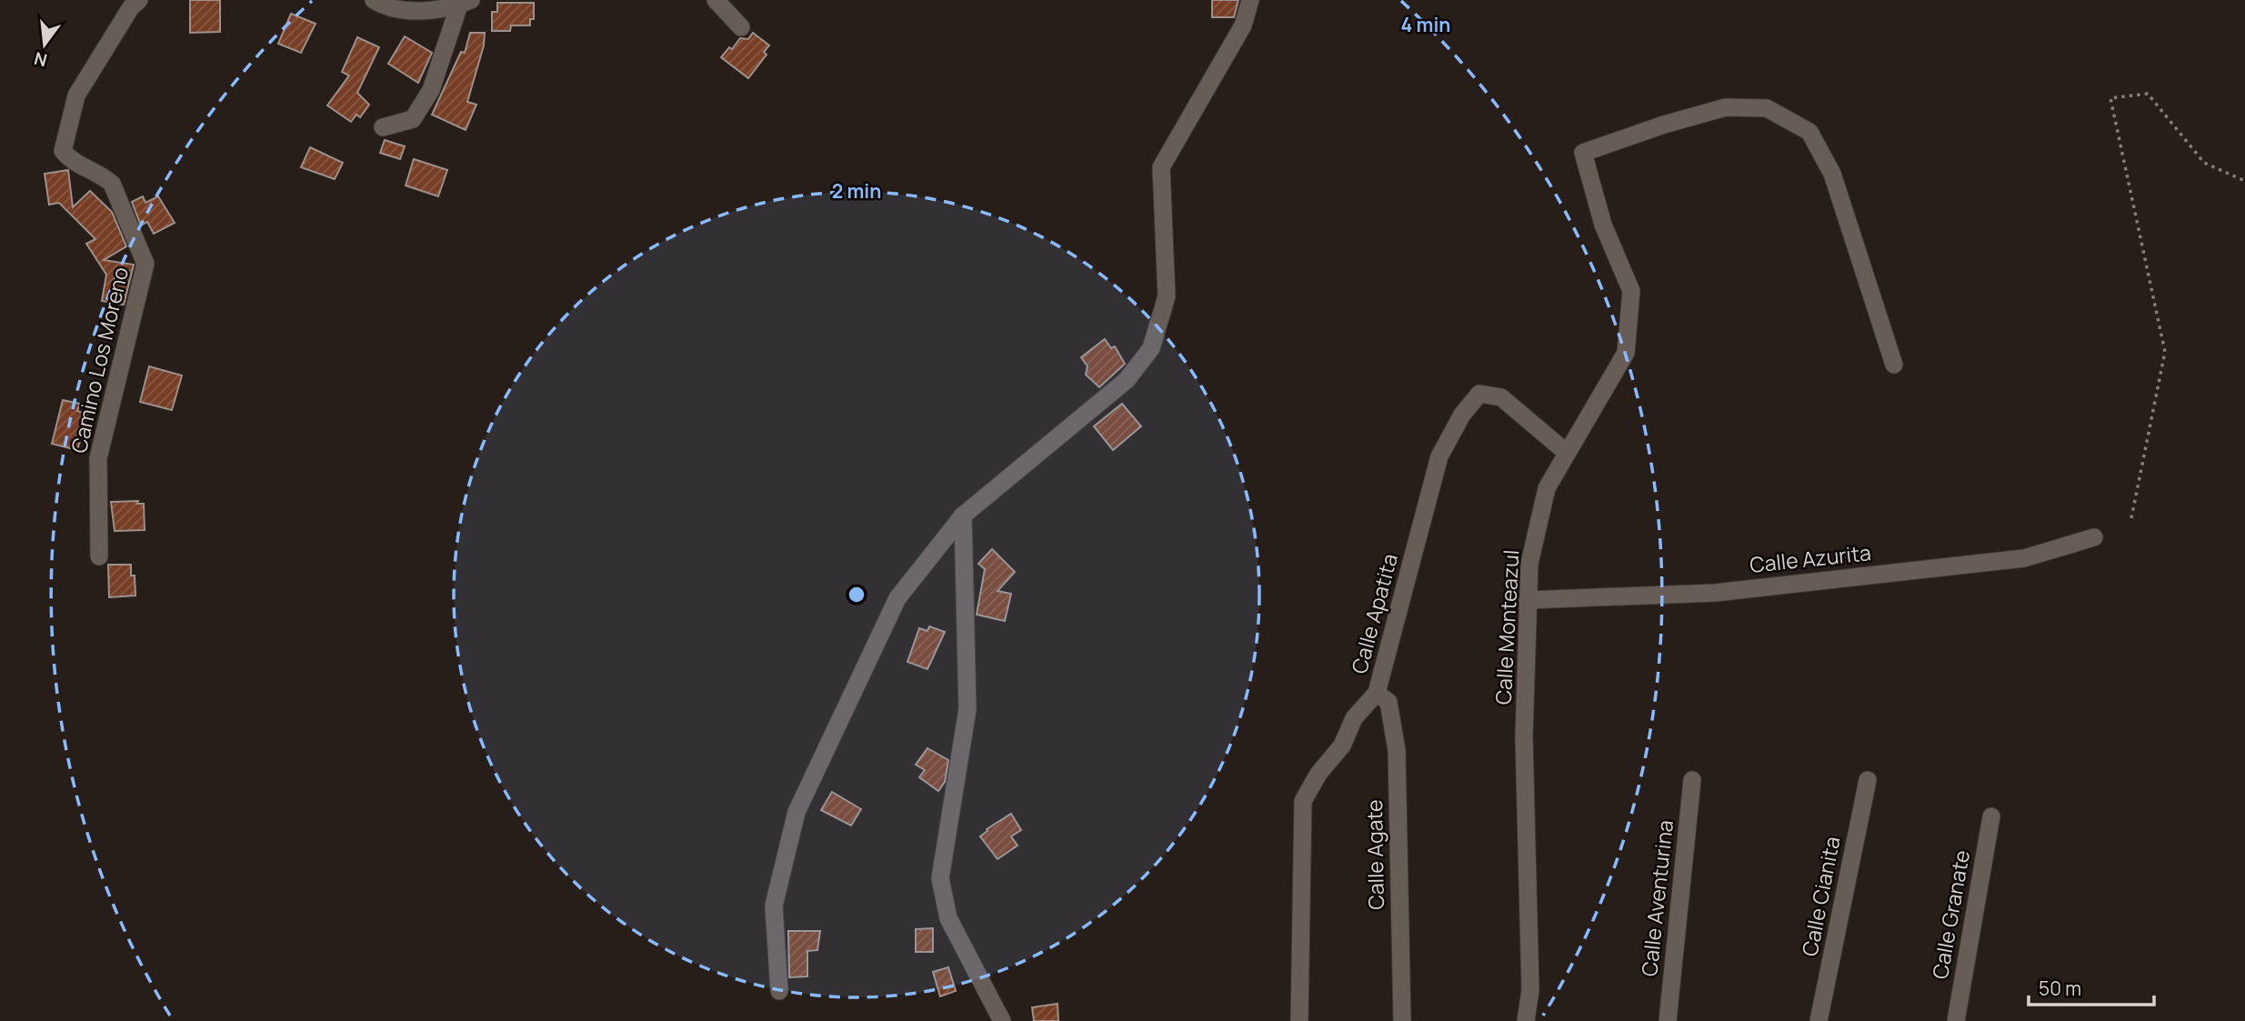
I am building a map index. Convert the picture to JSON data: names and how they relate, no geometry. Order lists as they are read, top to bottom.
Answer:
{
  "streets": {
    "street": [
      "Camino Los Moreno",
      "Calle Azurita",
      "Calle Apatita",
      "Calle Monteazul",
      "Calle Agate",
      "Calle Cianita",
      "Calle Aventurina",
      "Calle Granate"
    ]
  },
  "crossings": [
    ["Calle Azurita", "Calle Monteazul"],
    ["Calle Apatita", "Calle Monteazul"],
    ["Calle Apatita", "Calle Agate"]
  ],
  "scale_bar": "50 m",
  "north": "bottom",
  "rings": ["4 min", "2 min"]
}
